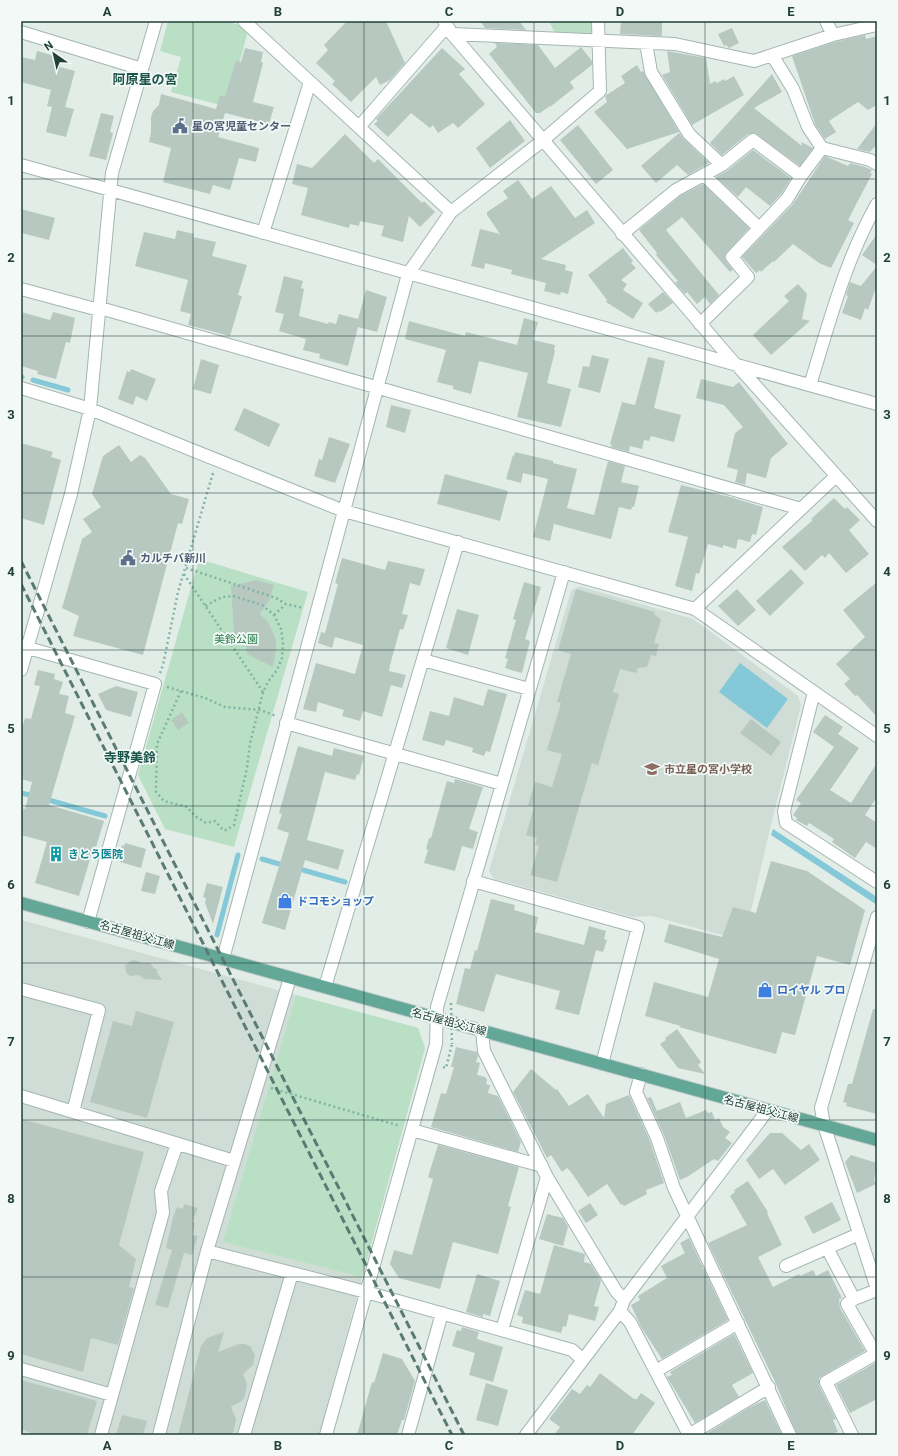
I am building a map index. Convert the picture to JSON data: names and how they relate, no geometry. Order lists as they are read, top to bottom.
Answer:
{
  "streets": {
    "main road": ["名古屋祖父江線"]
  },
  "districts": ["阿原星の宮", "寺野美鈴"],
  "parks": ["美鈴公園"],
  "places": {
    "public building": ["星の宮児童センター", "カルチバ新川"],
    "school or university": ["市立星の宮小学校"],
    "building": ["きとう医院"],
    "shop": ["ドコモショップ", "ロイヤル プロ"]
  },
  "north": "top left",
  "grid": {
    "columns": [
      "A",
      "B",
      "C",
      "D",
      "E"
    ],
    "rows": [
      "1",
      "2",
      "3",
      "4",
      "5",
      "6",
      "7",
      "8",
      "9"
    ]
  }
}
